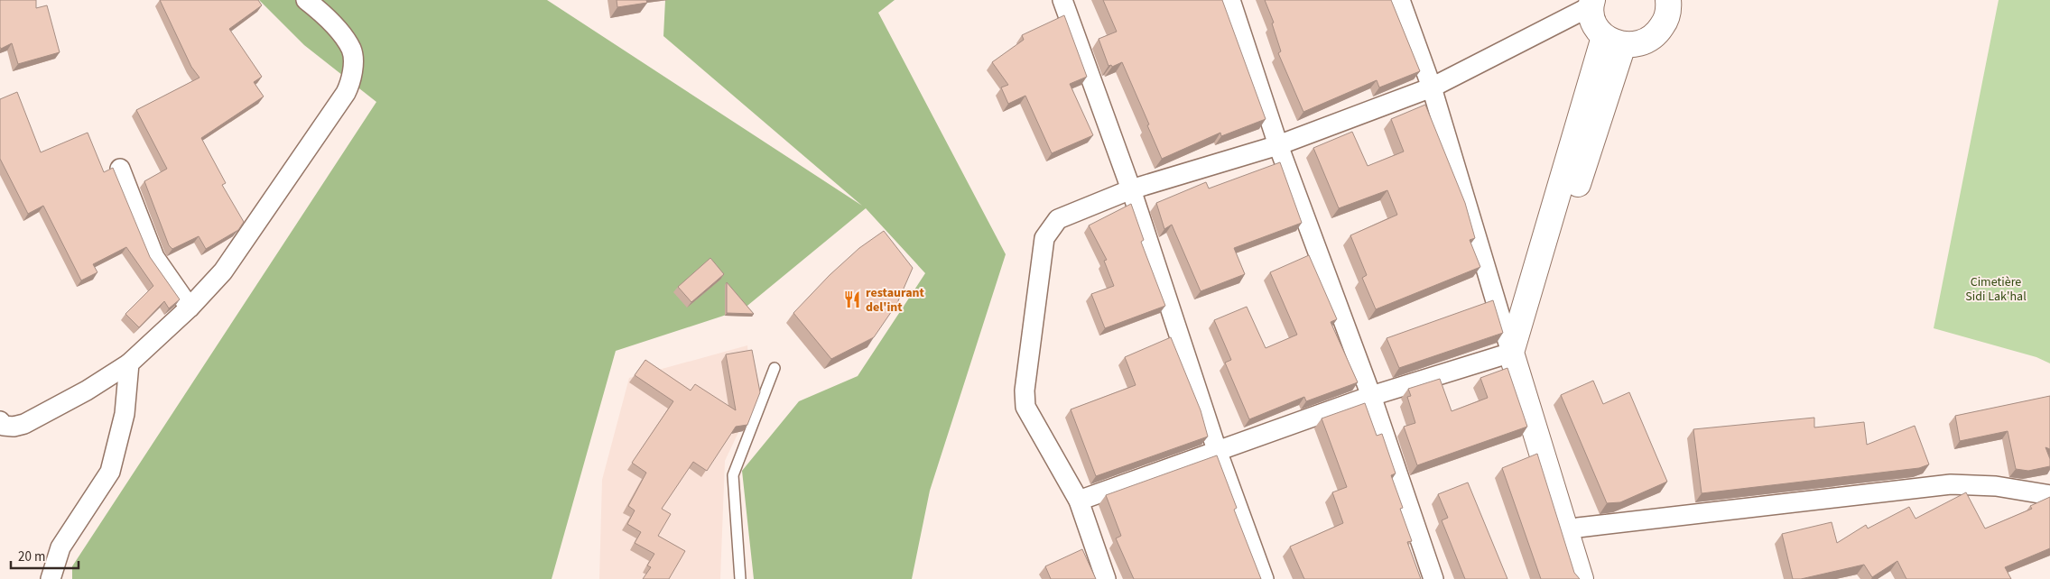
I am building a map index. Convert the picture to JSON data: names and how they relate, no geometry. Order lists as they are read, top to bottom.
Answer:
{
  "parks": ["Cimetière Sidi Lak'hal"],
  "places": {
    "restaurant": ["restaurant del'int"]
  },
  "scale_bar": "20 m"
}
